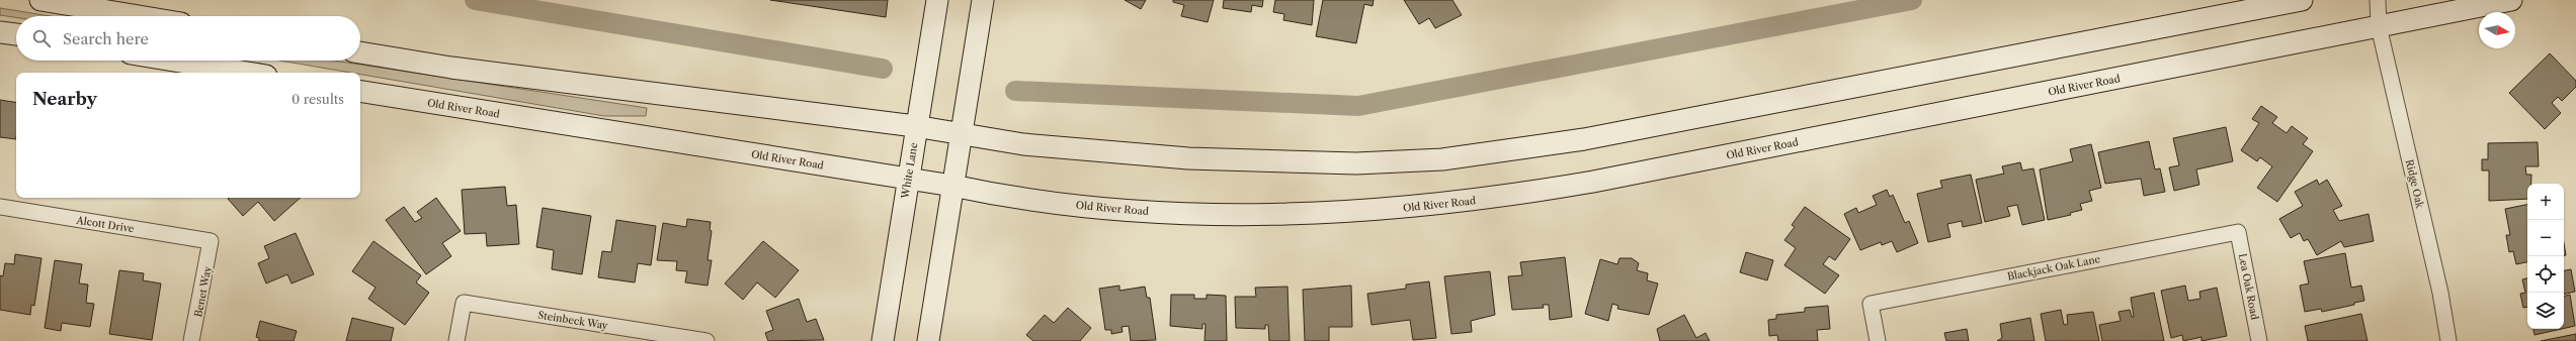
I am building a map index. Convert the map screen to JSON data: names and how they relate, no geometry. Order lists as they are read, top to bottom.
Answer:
{
  "streets": {
    "main road": ["Old River Road", "White Lane"],
    "street": [
      "Ridge Oak",
      "Alcott Drive",
      "Blackjack Oak Lane",
      "Lea Oak Road",
      "Benet Way",
      "Steinbeck Way"
    ]
  },
  "crossings": [
    ["Old River Road", "White Lane"],
    ["Old River Road", "Ridge Oak"],
    ["Alcott Drive", "Benet Way"],
    ["Blackjack Oak Lane", "Lea Oak Road"]
  ],
  "north": "right",
  "page": {
    "search": "Search here",
    "heading": ["Nearby", "0 results"],
    "map_buttons": ["+", "−"]
  }
}
